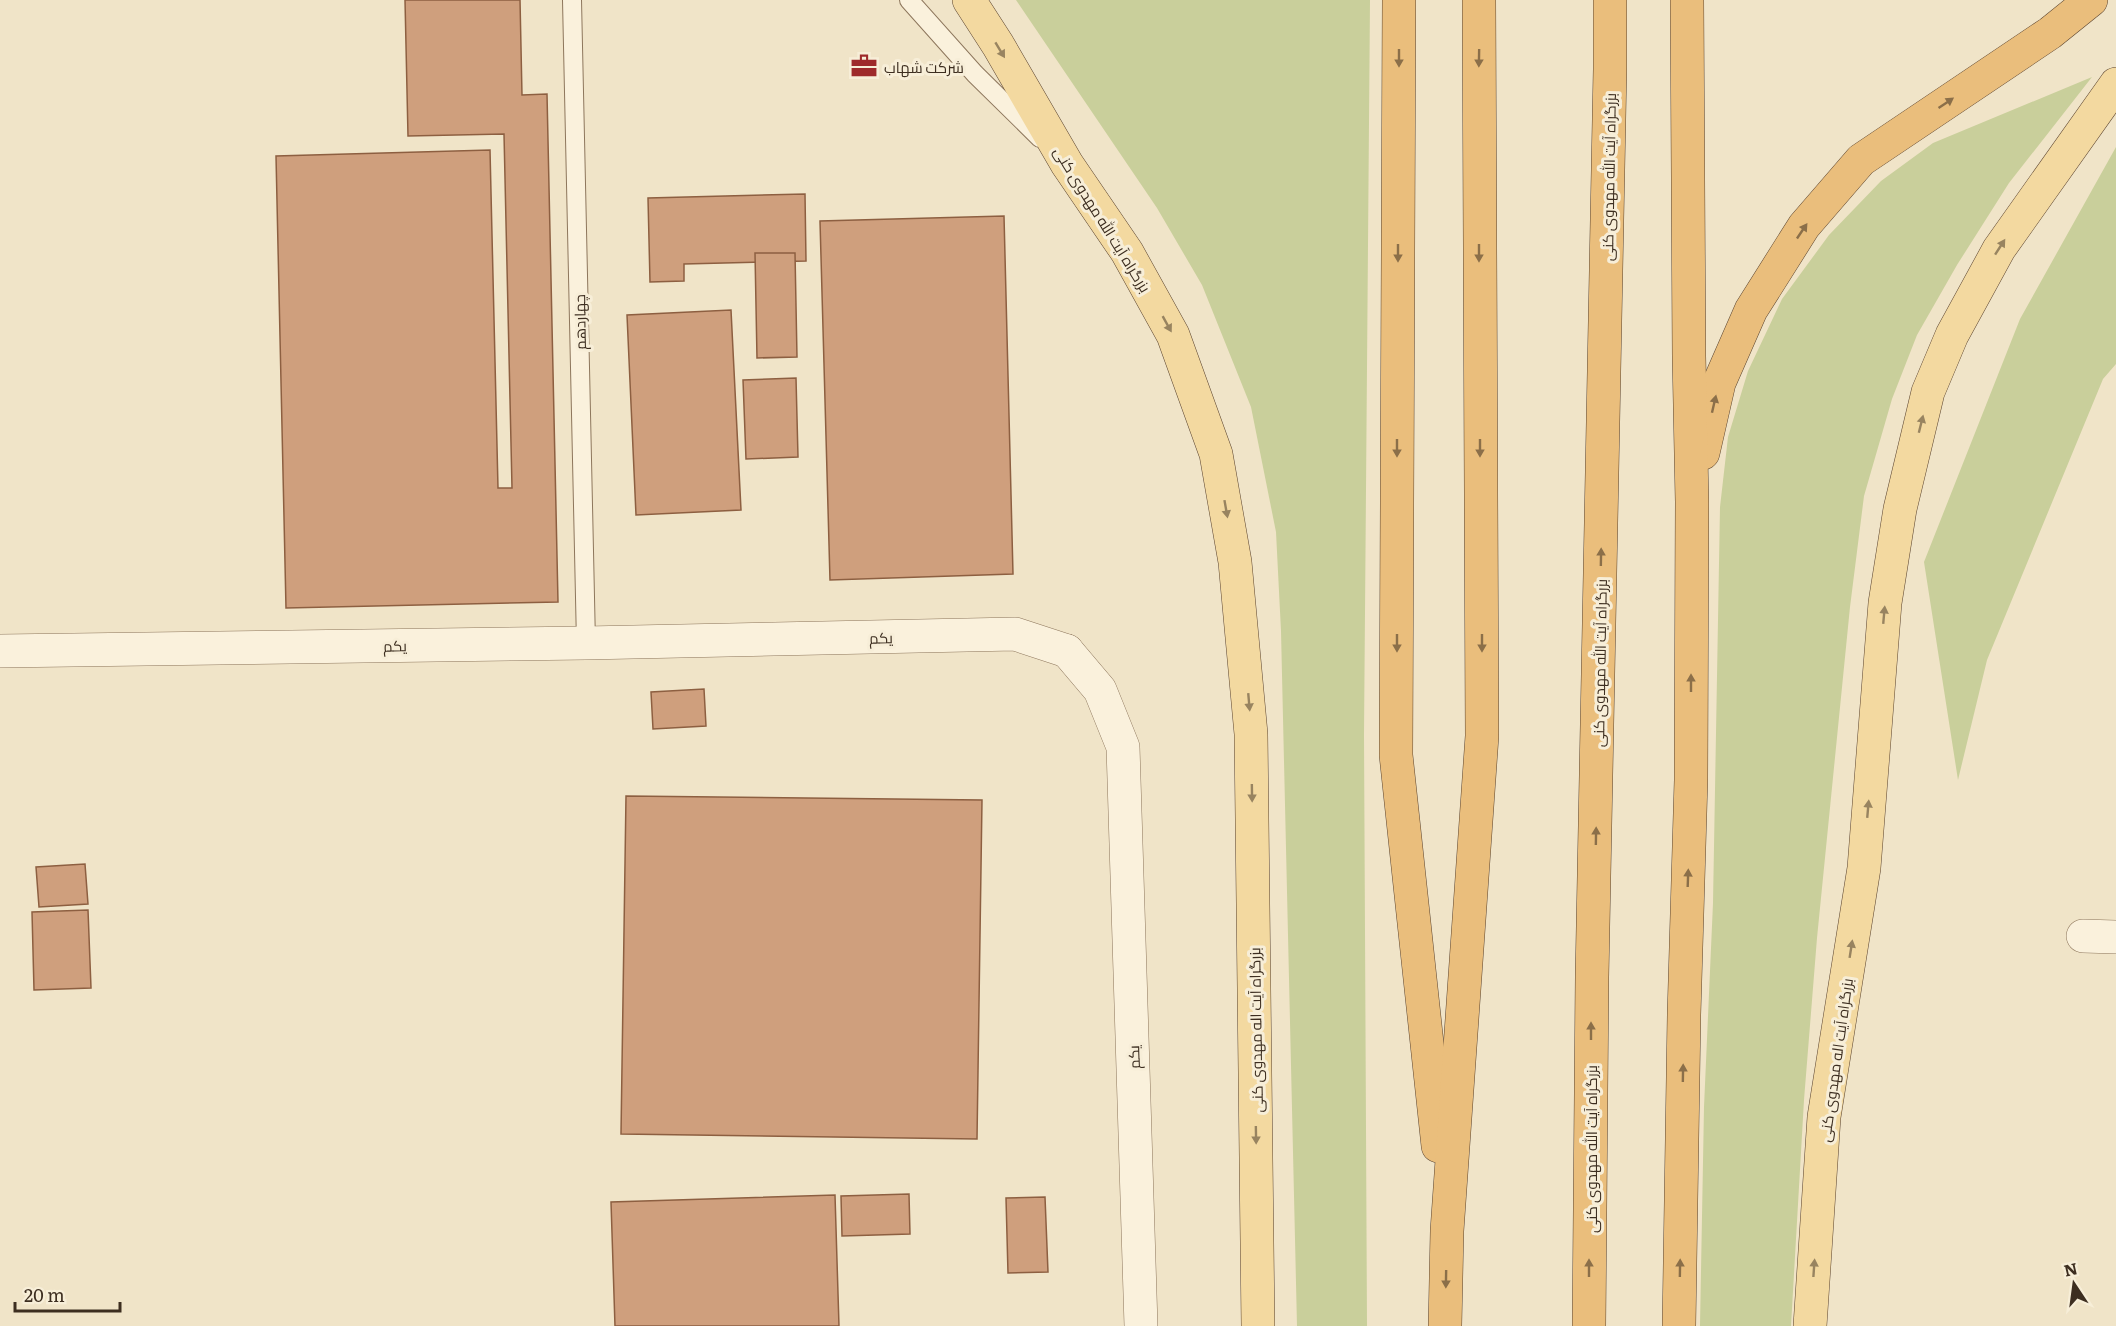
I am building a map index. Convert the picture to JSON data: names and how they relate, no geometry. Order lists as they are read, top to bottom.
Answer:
{
  "streets": {
    "highway": ["بزرگراه آیت الله مهدوی کنی"],
    "main road": ["بزرگراه آیت اله مهدوی کنی"],
    "street": ["یکم"],
    "lane": ["چهاردهم"]
  },
  "crossings": [
    ["بزرگراه آیت الله مهدوی کنی", "بزرگراه آیت اله مهدوی کنی"],
    ["چهاردهم", "یکم"]
  ],
  "places": {
    "office": ["شرکت شهاب"]
  },
  "scale_bar": "20 m",
  "north": "top"
}
